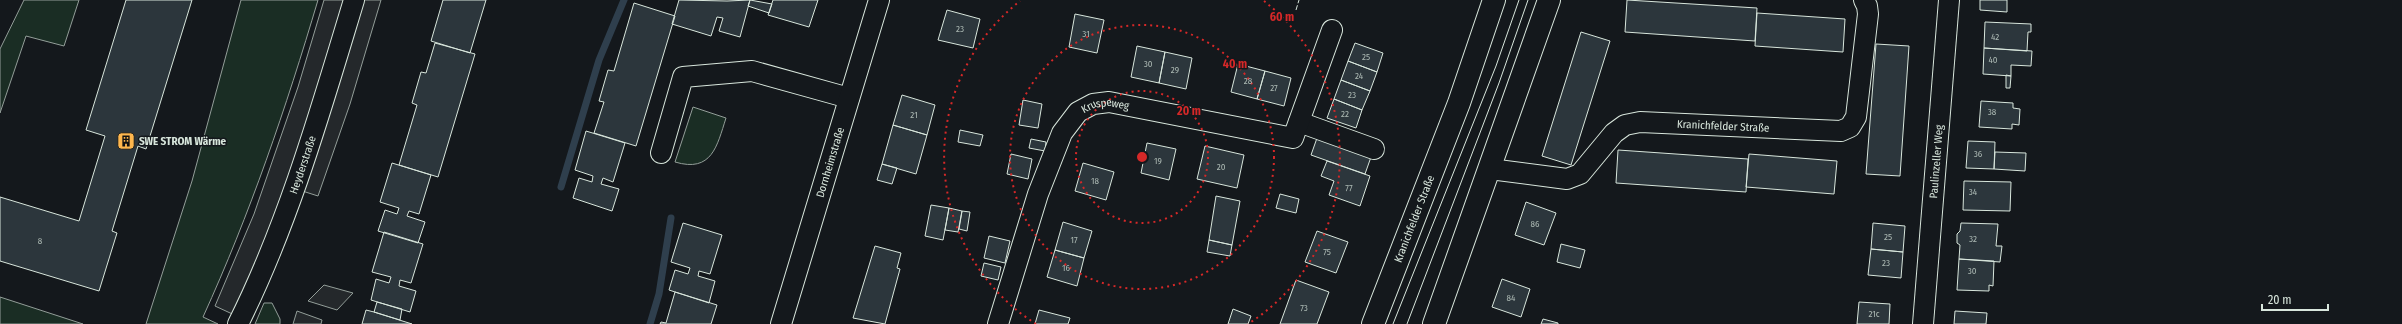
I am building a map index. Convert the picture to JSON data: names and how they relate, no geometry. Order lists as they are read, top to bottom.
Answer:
{
  "streets": {
    "main road": ["Kranichfelder Straße"],
    "street": [
      "Kruspeweg",
      "Dornheimstraße",
      "Paulinzeller Weg",
      "Heyderstraße"
    ]
  },
  "places": {
    "building": ["SWE STROM Wärme"]
  },
  "house_numbers": [
    "23",
    "31",
    "42",
    "25",
    "40",
    "30",
    "29",
    "24",
    "28",
    "27",
    "23",
    "38",
    "22",
    "21",
    "36",
    "19",
    "20",
    "18",
    "77",
    "34",
    "86",
    "25",
    "32",
    "17",
    "8",
    "75",
    "23",
    "16",
    "30",
    "84",
    "73",
    "21c"
  ],
  "scale_bar": "20 m",
  "rings": ["60 m", "40 m", "20 m"]
}
